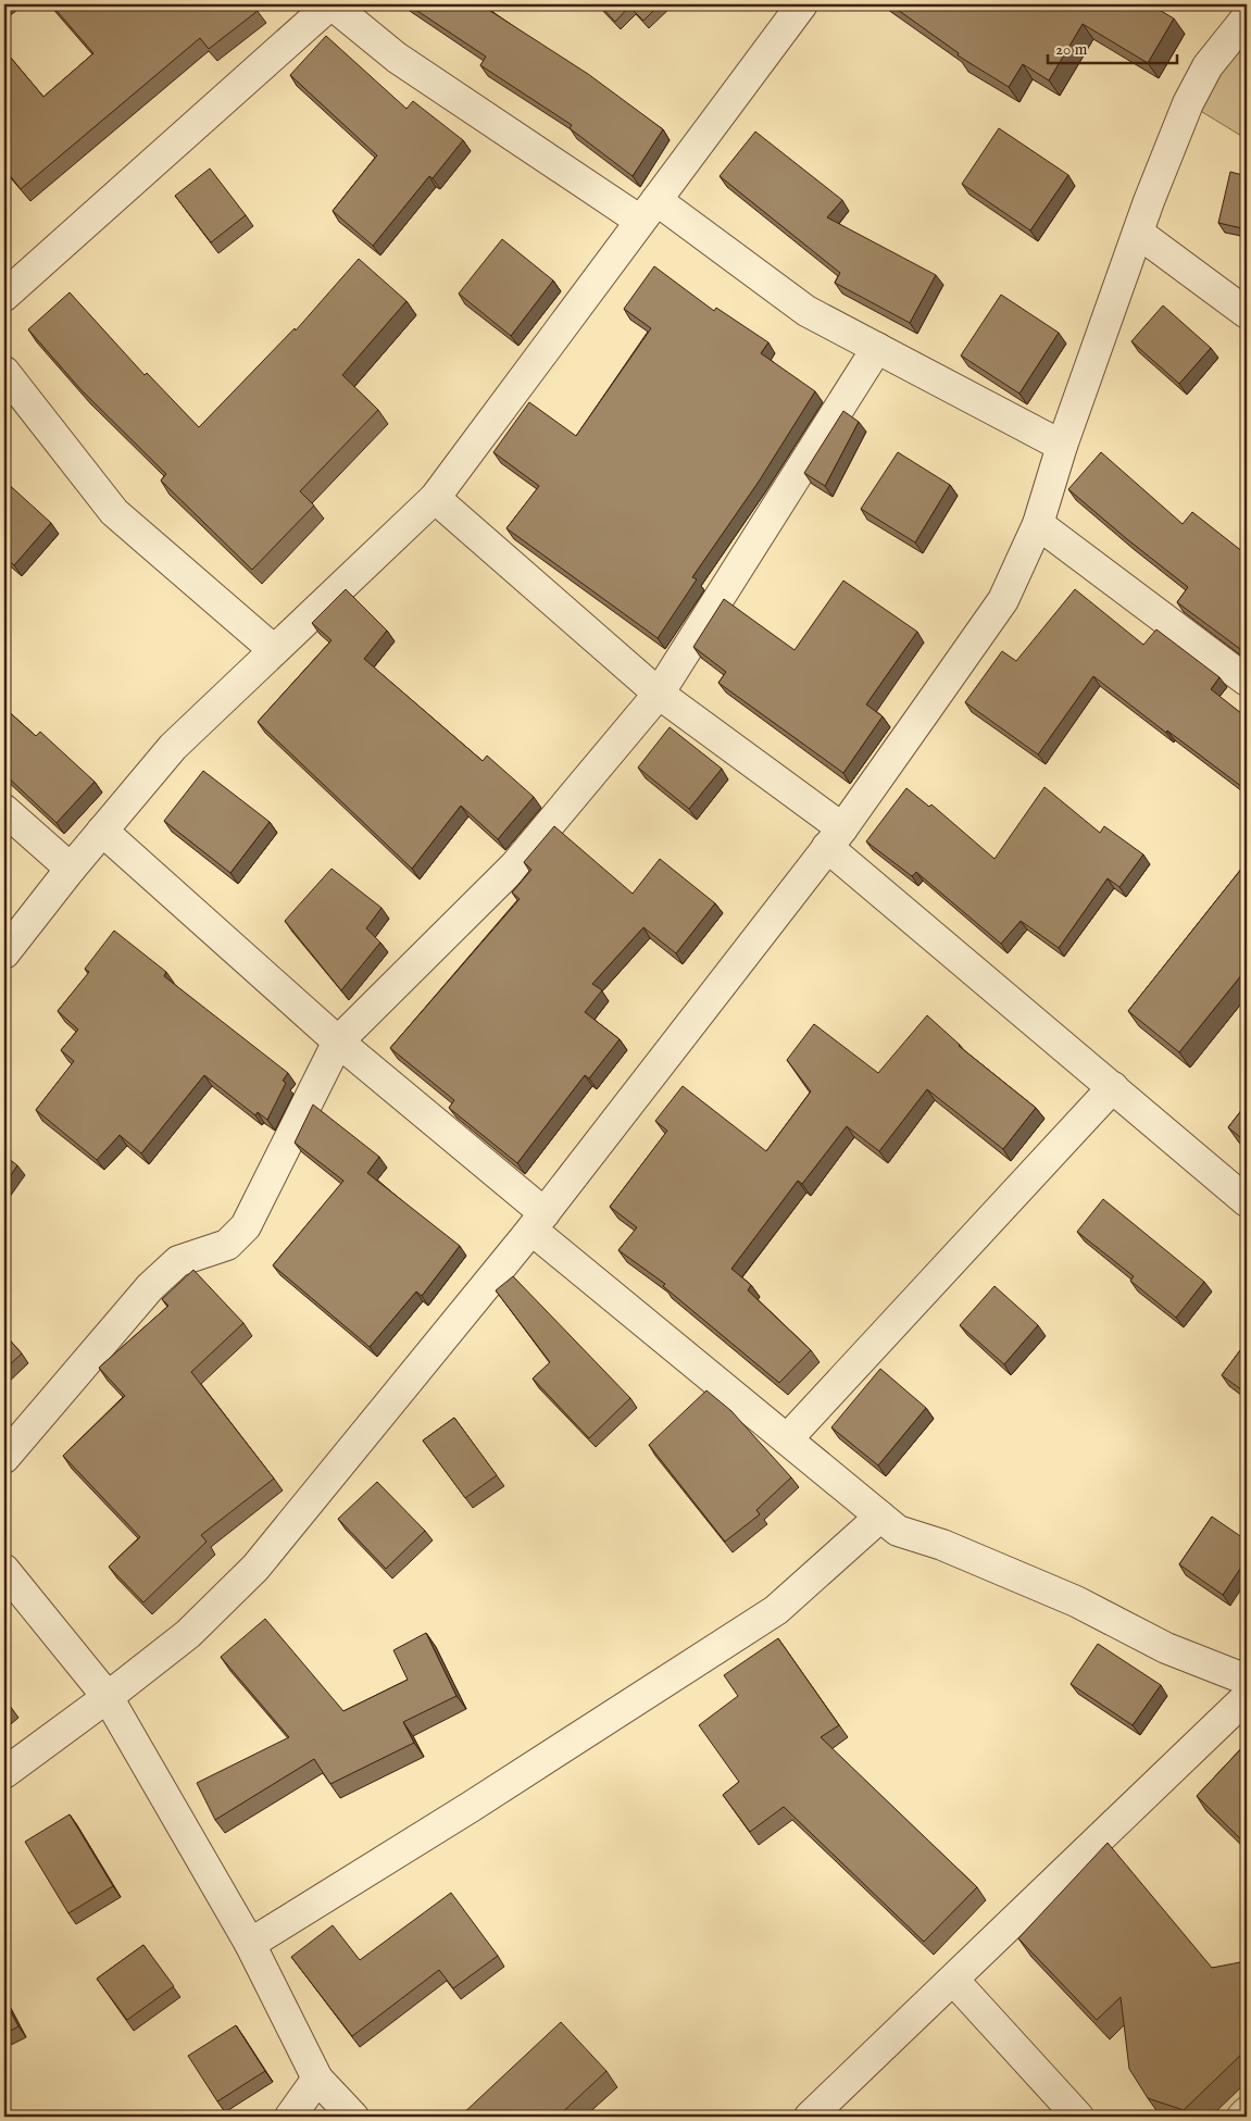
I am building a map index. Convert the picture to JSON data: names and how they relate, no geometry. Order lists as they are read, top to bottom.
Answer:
{
  "scale_bar": "20 m"
}
